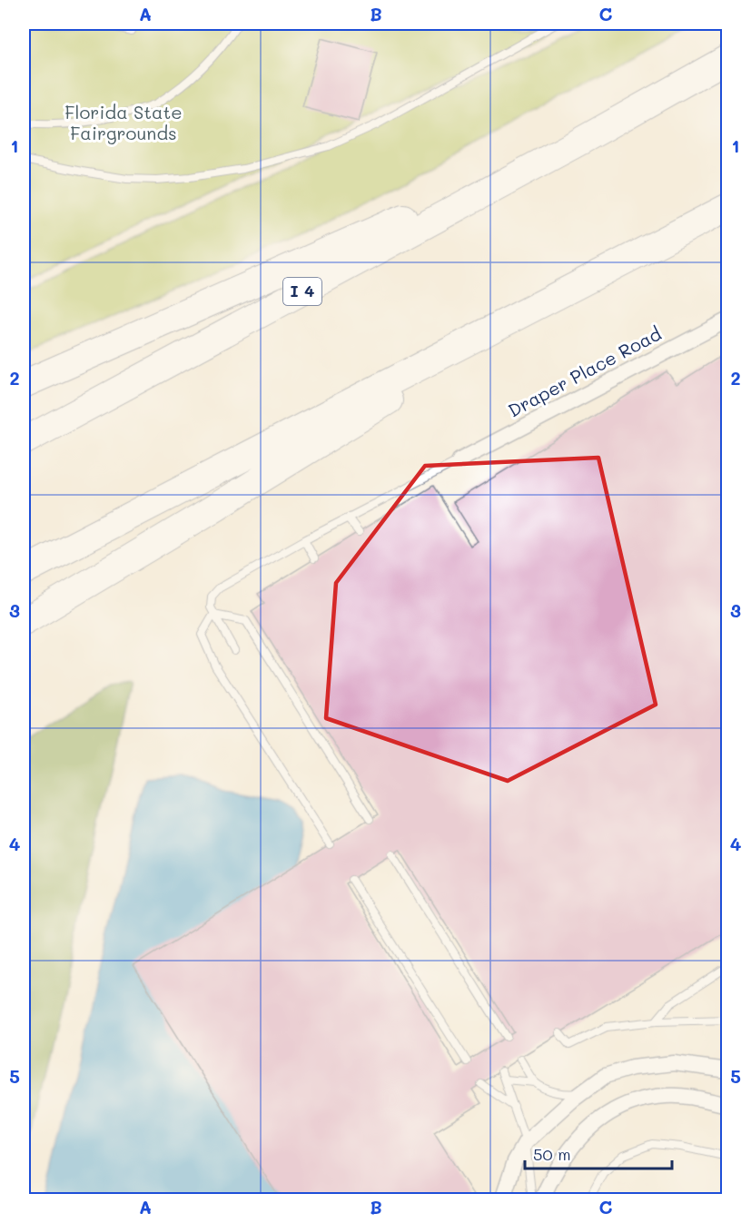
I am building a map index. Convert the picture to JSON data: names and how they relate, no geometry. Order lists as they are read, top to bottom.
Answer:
{
  "streets": {
    "highway": ["I 4"],
    "street": ["Draper Place Road"]
  },
  "parks": ["Florida State Fairgrounds"],
  "scale_bar": "50 m",
  "grid": {
    "columns": ["A", "B", "C"],
    "rows": [
      "1",
      "2",
      "3",
      "4",
      "5"
    ]
  }
}
